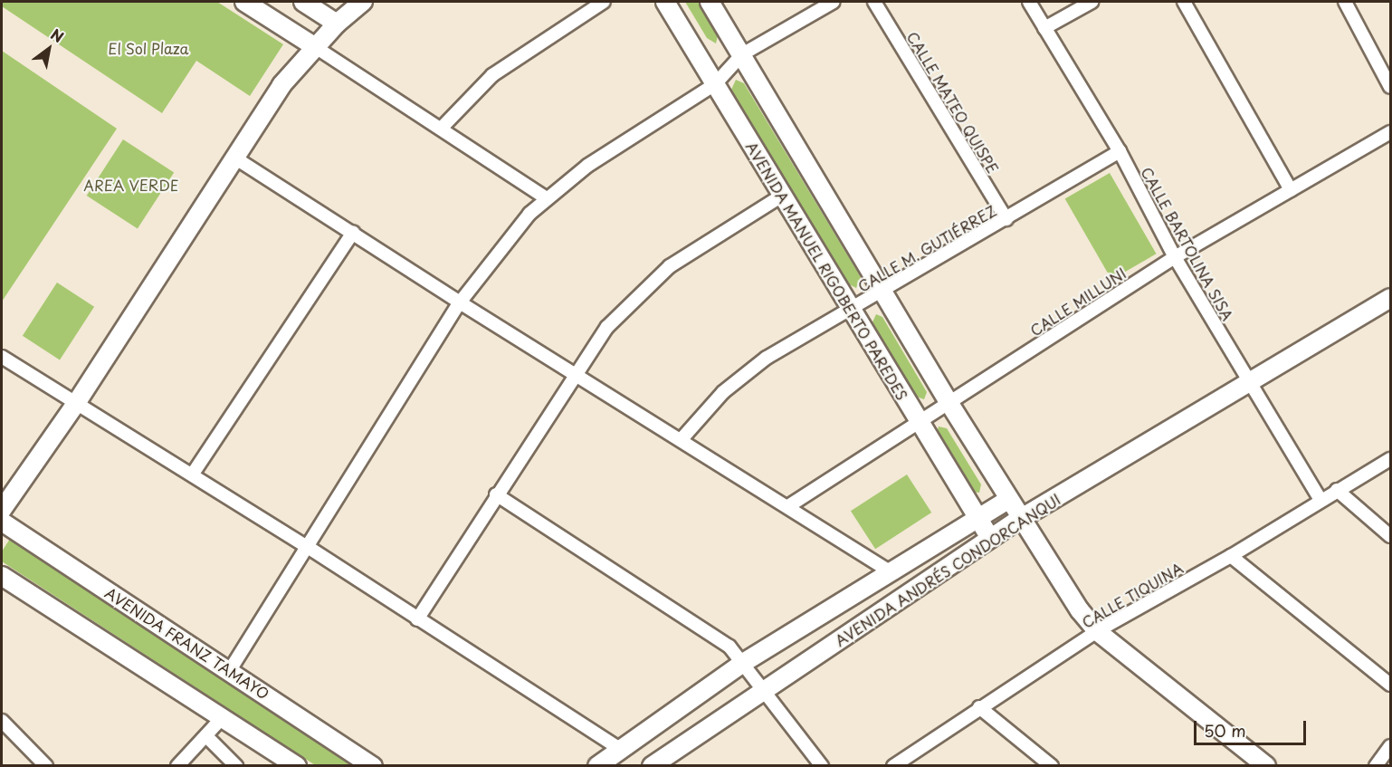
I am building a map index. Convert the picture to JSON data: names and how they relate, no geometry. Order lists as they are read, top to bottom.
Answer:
{
  "streets": {
    "street": [
      "CALLE MATEO QUISPE",
      "CALLE BARTOLINA SISA",
      "CALLE M. GUTIÉRREZ",
      "AVENIDA MANUEL RIGOBERTO PAREDES",
      "CALLE MILLUNI",
      "AVENIDA ANDRÉS CONDORCANQUI",
      "CALLE TIQUINA",
      "AVENIDA FRANZ TAMAYO"
    ]
  },
  "crossings": [
    ["CALLE MATEO QUISPE", "CALLE M. GUTIÉRREZ"],
    ["CALLE BARTOLINA SISA", "CALLE M. GUTIÉRREZ"],
    ["CALLE BARTOLINA SISA", "CALLE MILLUNI"],
    ["CALLE BARTOLINA SISA", "AVENIDA ANDRÉS CONDORCANQUI"],
    ["CALLE BARTOLINA SISA", "CALLE TIQUINA"],
    ["CALLE M. GUTIÉRREZ", "AVENIDA MANUEL RIGOBERTO PAREDES"],
    ["AVENIDA MANUEL RIGOBERTO PAREDES", "CALLE MILLUNI"],
    ["AVENIDA MANUEL RIGOBERTO PAREDES", "AVENIDA ANDRÉS CONDORCANQUI"]
  ],
  "parks": ["El Sol Plaza", "AREA VERDE"],
  "scale_bar": "50 m",
  "north": "top right"
}
